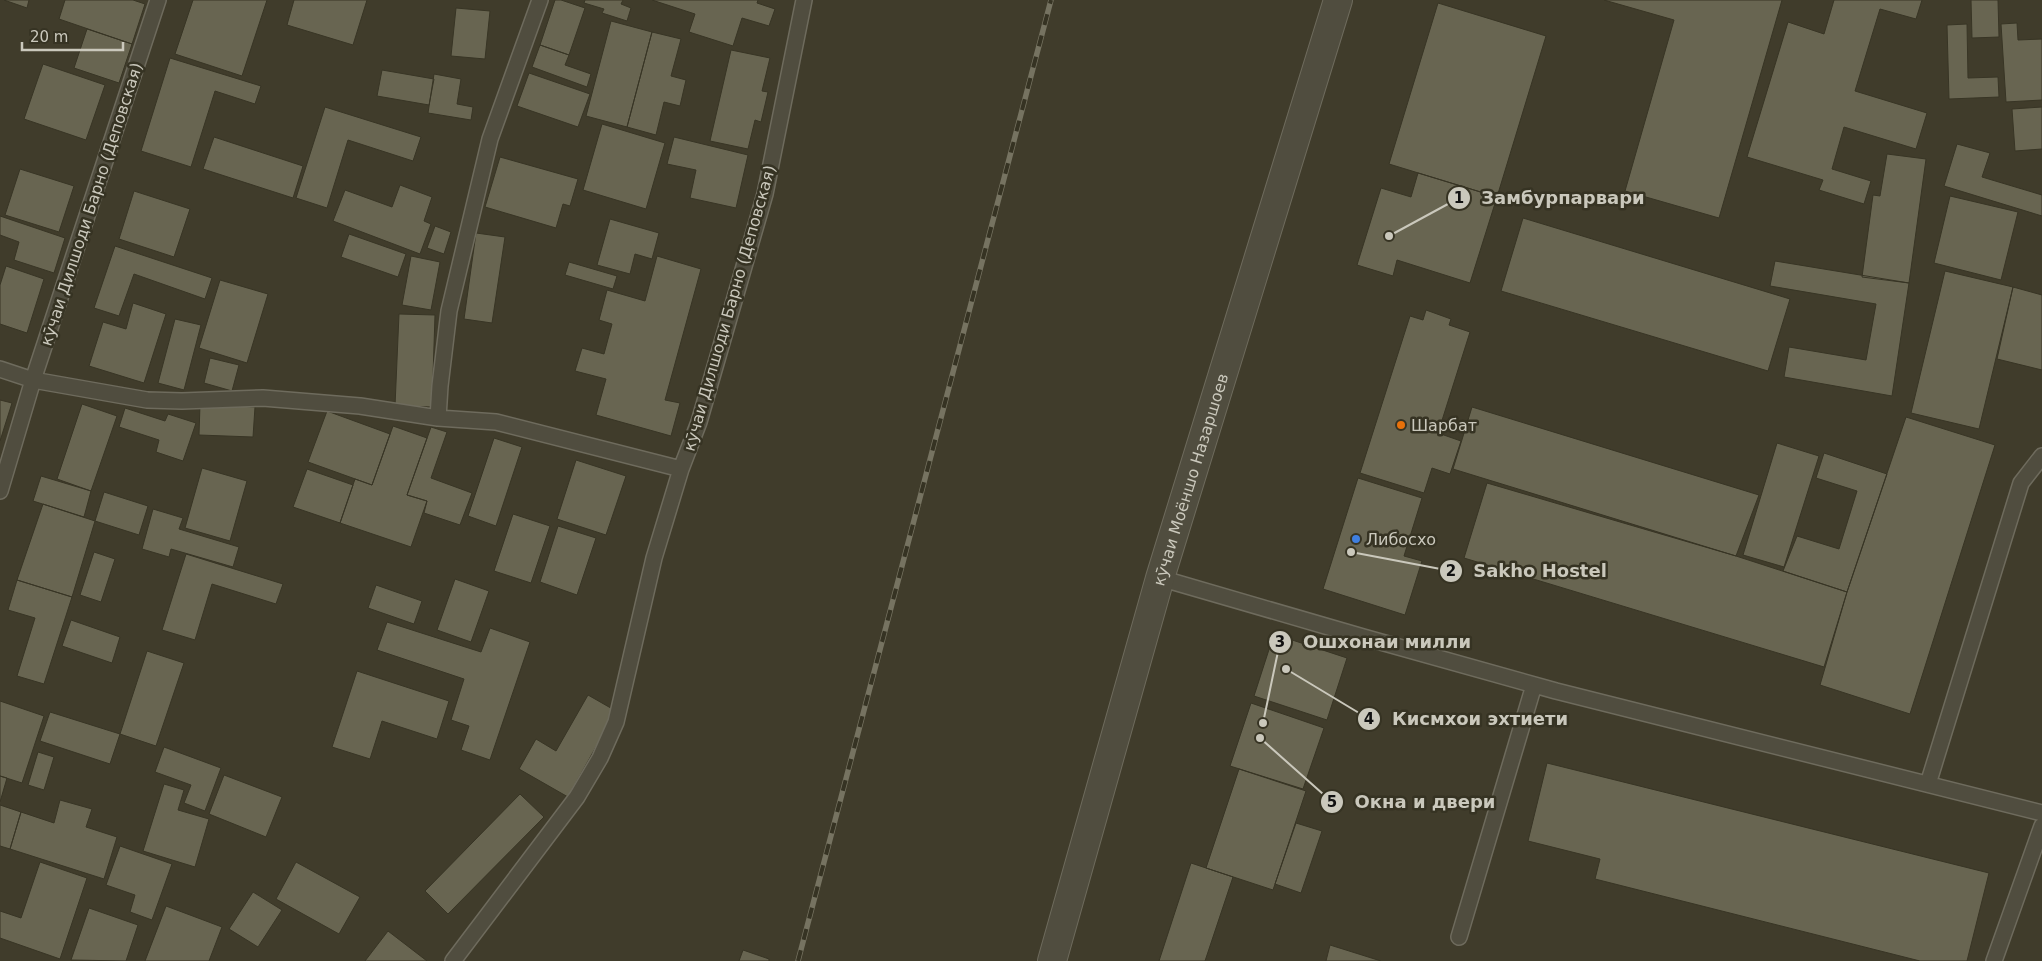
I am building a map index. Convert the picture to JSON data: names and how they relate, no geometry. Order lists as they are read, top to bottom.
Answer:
{
  "streets": {
    "street": ["кӯчаи Моёншо Назаршоев"],
    "lane": ["кӯчаи Дилшоди Барно (Деповская)"]
  },
  "places": [
    "Замбурпарвари",
    "Шарбат",
    "Либосхо",
    "Sakho Hostel",
    "Кисмхои эхтиети",
    "Ошхонаи милли",
    "Окна и двери"
  ],
  "scale_bar": "20 m"
}
